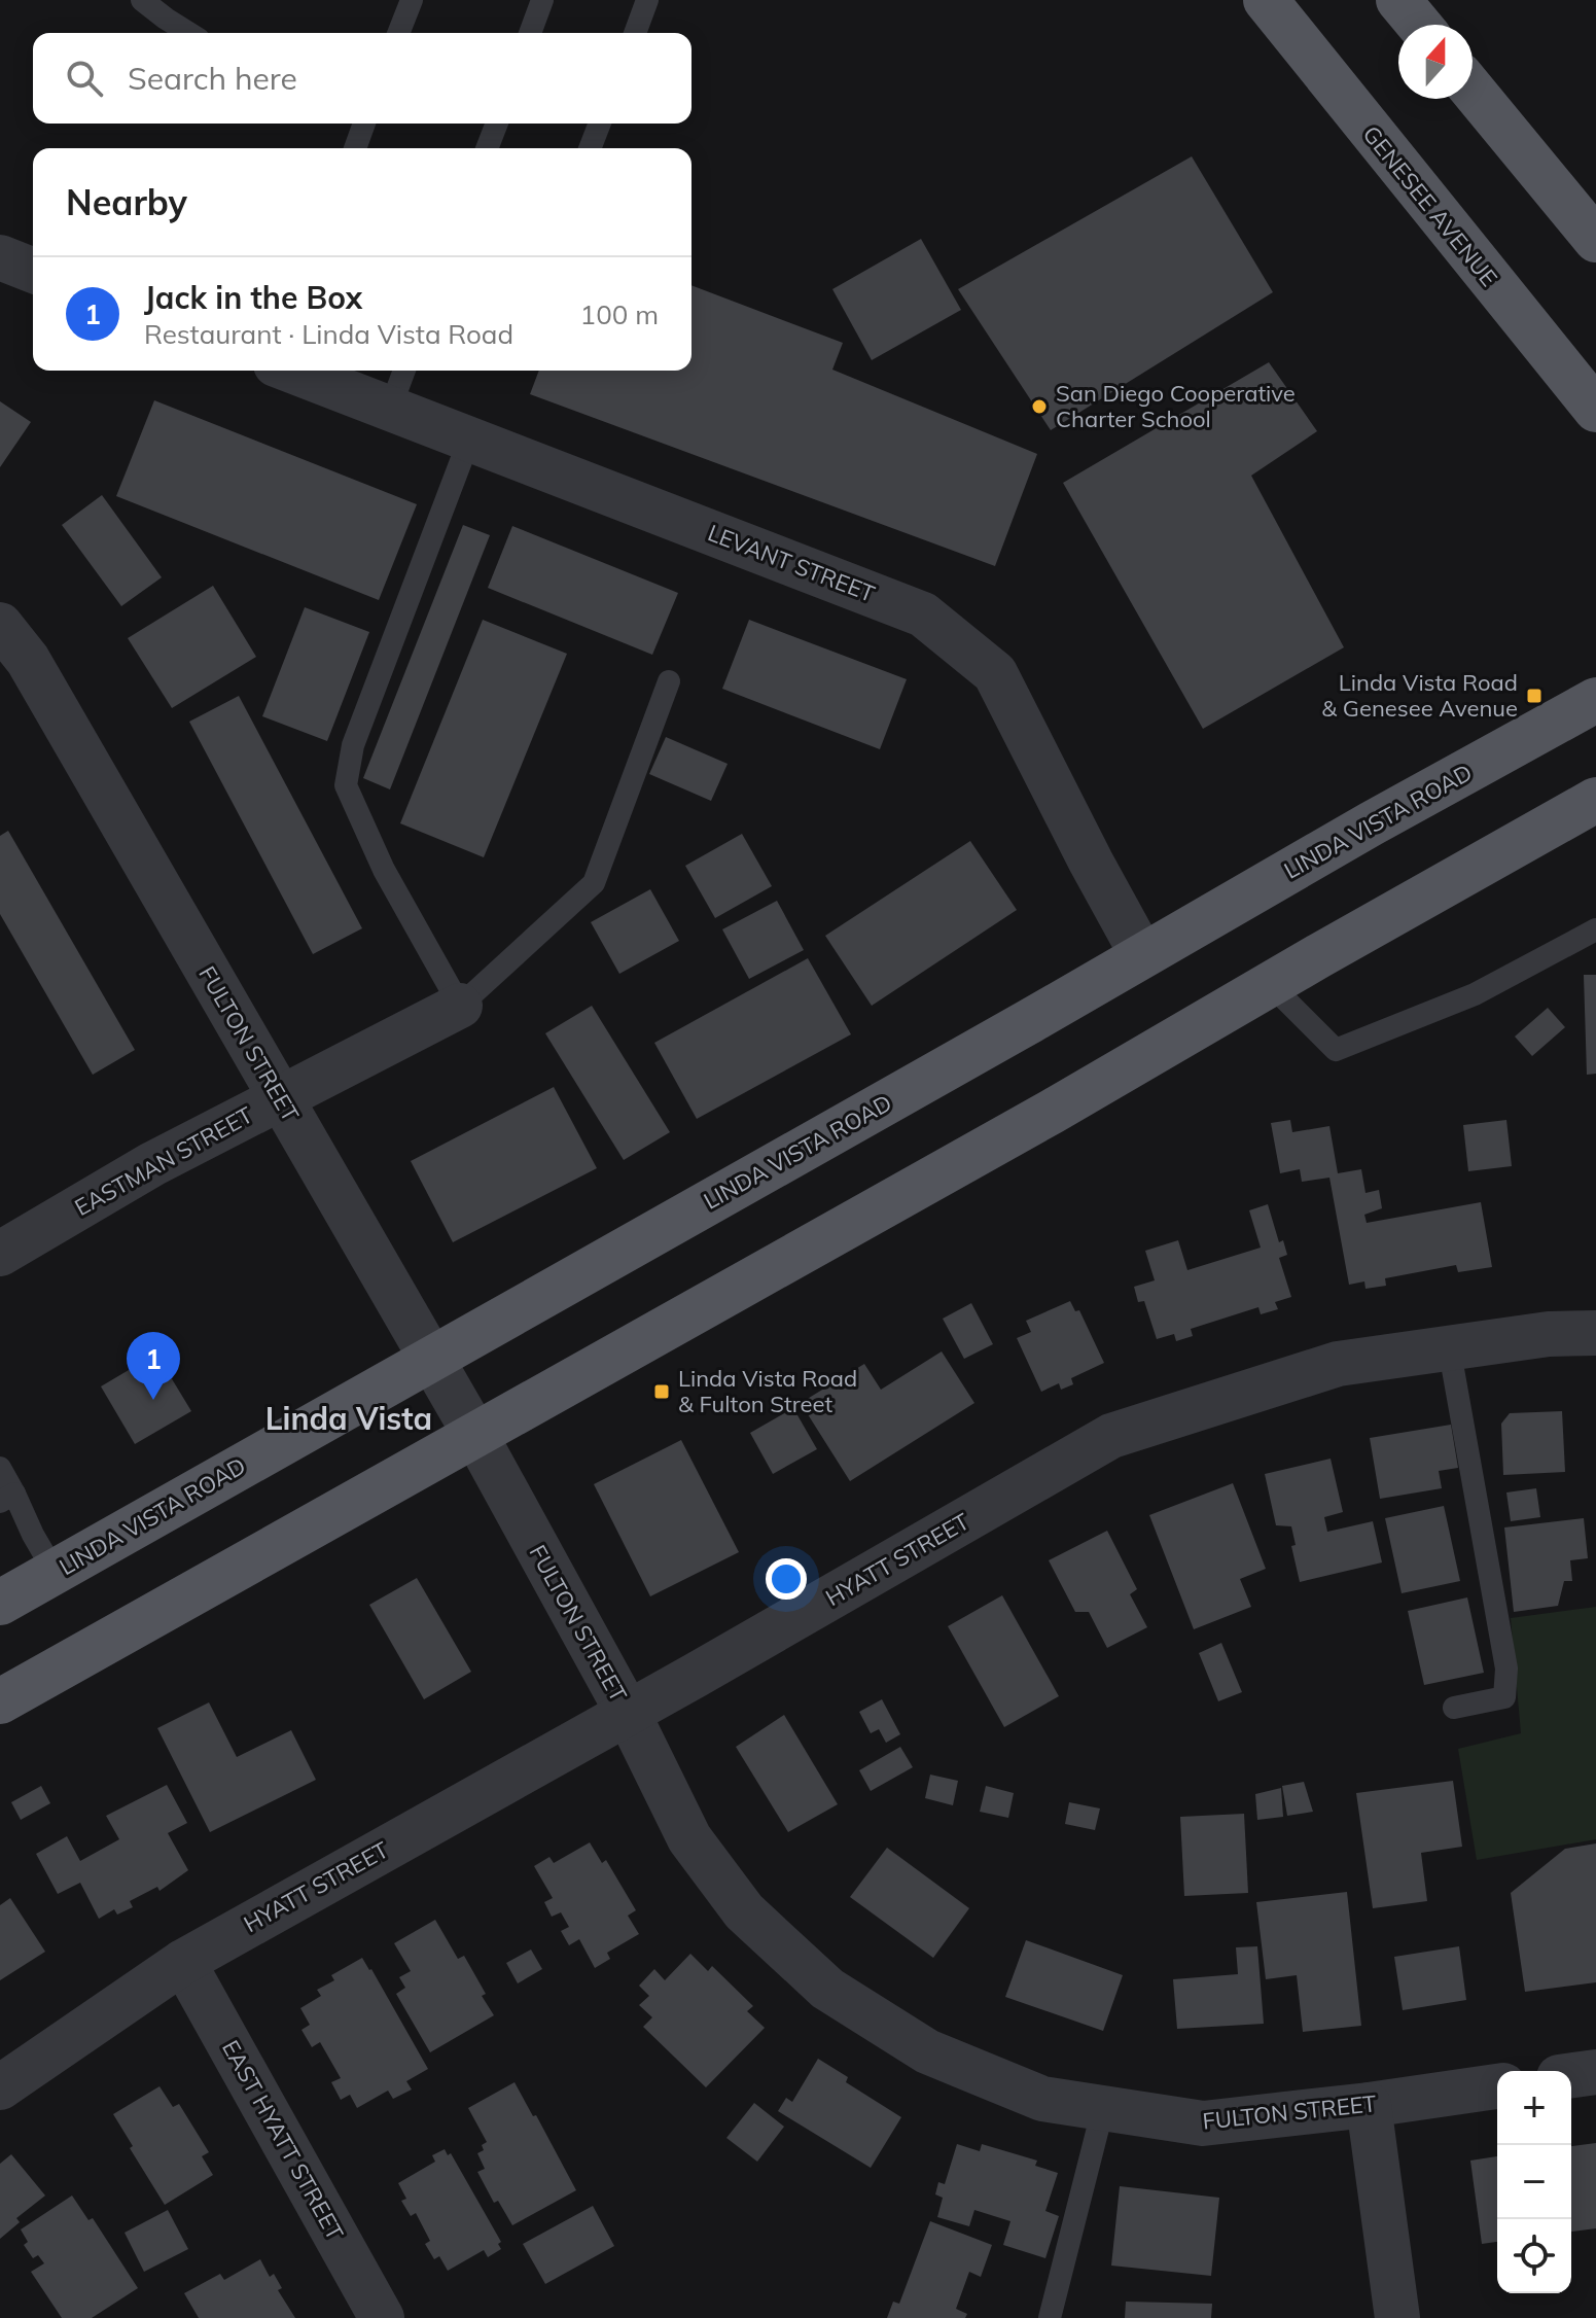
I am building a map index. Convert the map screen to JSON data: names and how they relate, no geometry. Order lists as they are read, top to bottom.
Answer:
{
  "streets": {
    "main road": ["GENESEE AVENUE", "LINDA VISTA ROAD"],
    "street": [
      "LEVANT STREET",
      "FULTON STREET",
      "EASTMAN STREET",
      "HYATT STREET",
      "EAST HYATT STREET"
    ]
  },
  "crossings": [
    ["LEVANT STREET", "LINDA VISTA ROAD"],
    ["LINDA VISTA ROAD", "FULTON STREET"],
    ["FULTON STREET", "EASTMAN STREET"],
    ["FULTON STREET", "HYATT STREET"],
    ["HYATT STREET", "EAST HYATT STREET"]
  ],
  "districts": ["Linda Vista"],
  "places": {
    "other": ["San Diego Cooperative Charter School"],
    "transit": ["Linda Vista Road & Genesee Avenue", "Linda Vista Road & Fulton Street"]
  },
  "north": "top",
  "page": {
    "search": "Search here",
    "heading": "Nearby",
    "list": [
      {
        "mark": "1",
        "name": "Jack in the Box",
        "note": "Restaurant · Linda Vista Road",
        "value": "100 m"
      }
    ],
    "pins": "1",
    "map_buttons": ["+", "−"]
  }
}
